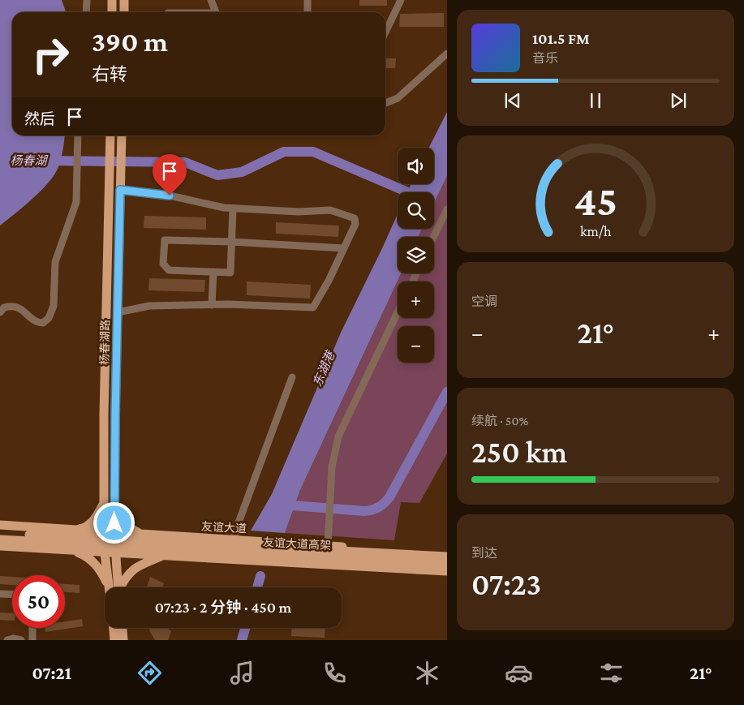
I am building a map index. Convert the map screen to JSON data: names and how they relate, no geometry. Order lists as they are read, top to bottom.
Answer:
{
  "streets": {
    "main road": ["杨春湖路", "友谊大道", "友谊大道高架"]
  },
  "crossings": [
    ["杨春湖路", "友谊大道"]
  ],
  "water": ["杨春湖", "东湖港"],
  "page": {
    "turn": ["390 m", "右转"],
    "song": ["101.5 FM", "音乐"],
    "then": "然后",
    "map_buttons": ["+", "−"],
    "tile": [
      "空调",
      ["续航 · 50%", "250 km"],
      ["到达", "07:23"]
    ],
    "heat": ["−", "21°", "+"],
    "limit": "50",
    "trip": "07:23 · 2 分钟 · 450 m",
    "tabs": ["07:21", "21°"],
    "gauge": ["45", "km/h"]
  }
}
